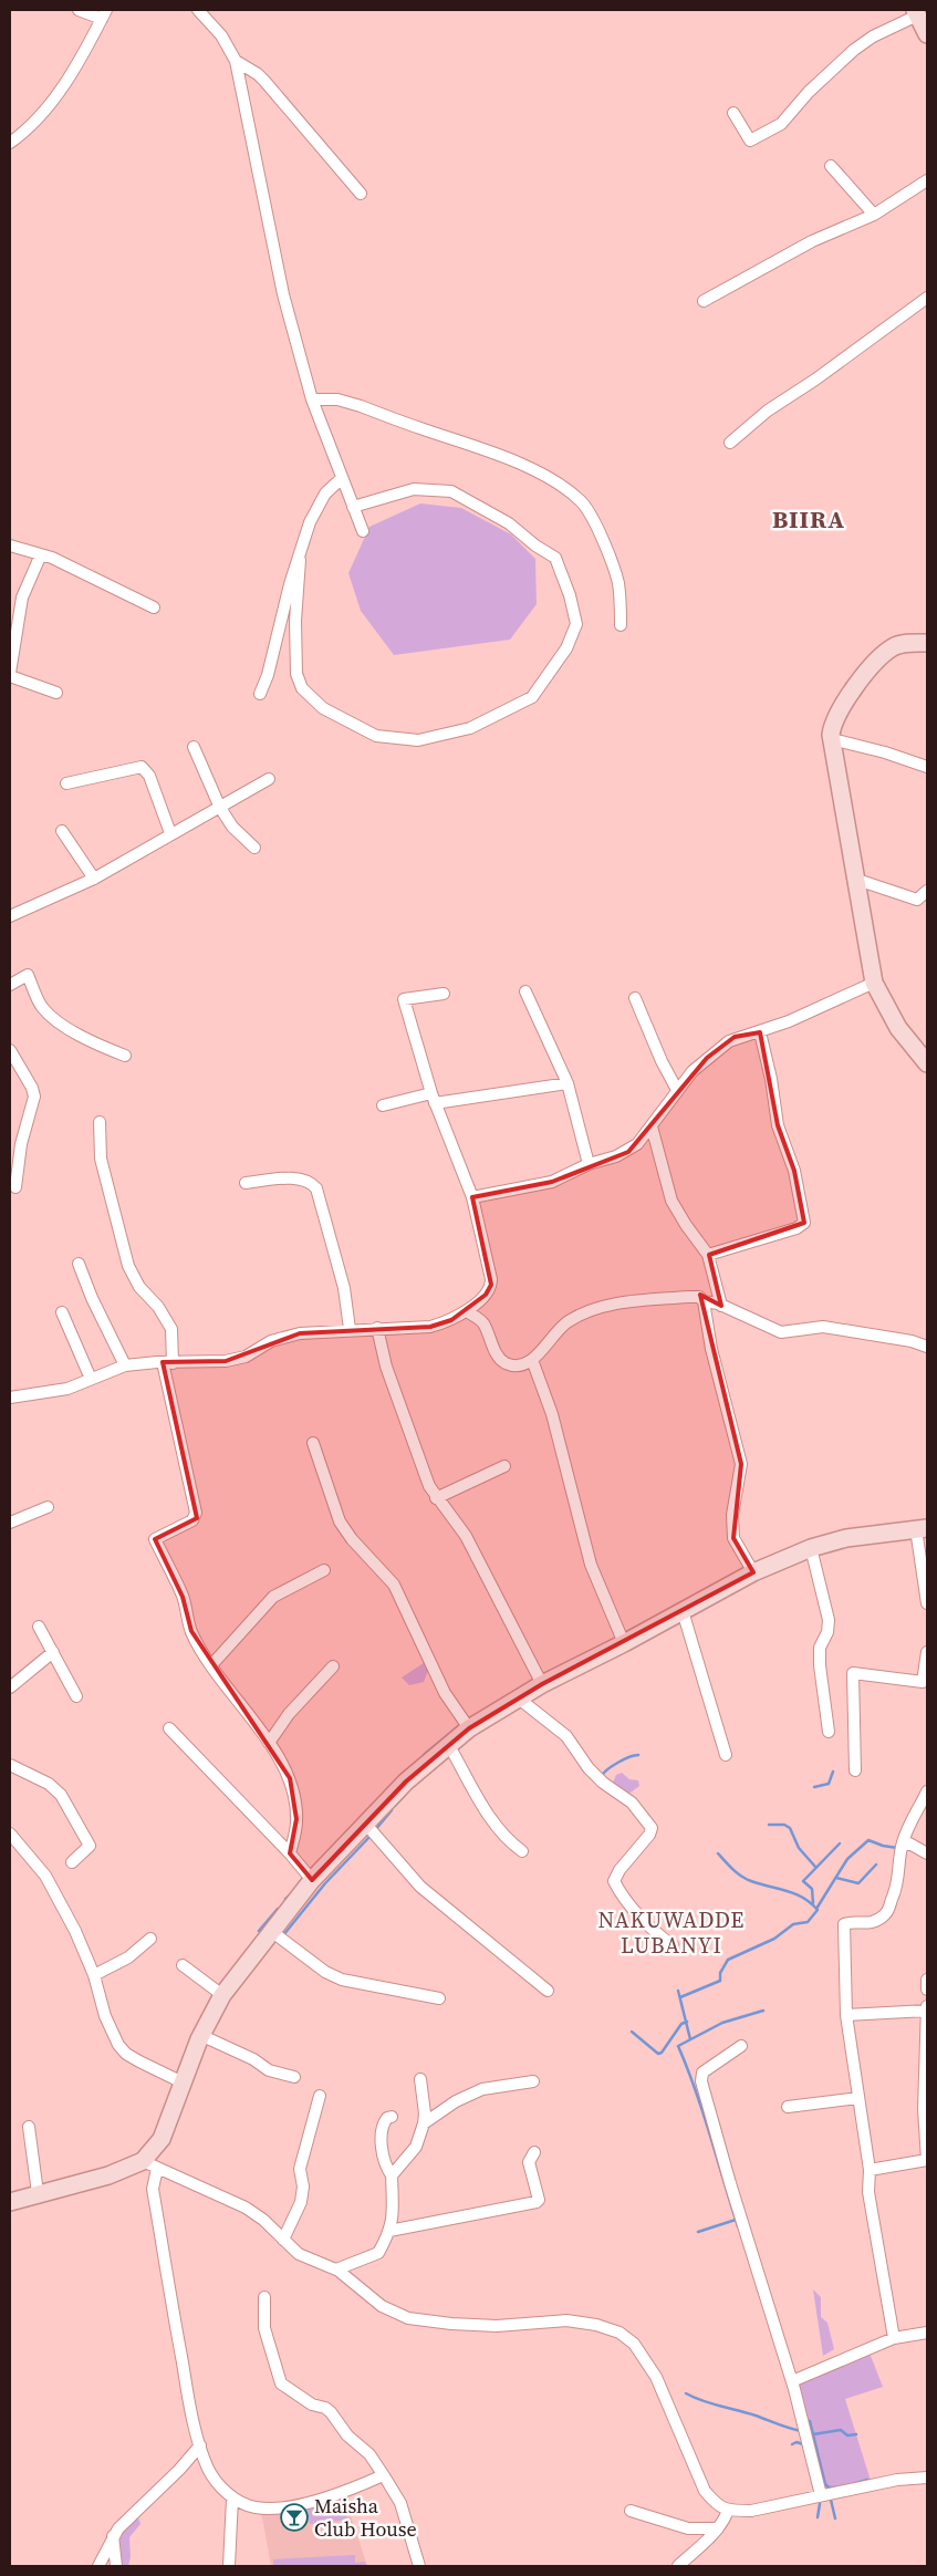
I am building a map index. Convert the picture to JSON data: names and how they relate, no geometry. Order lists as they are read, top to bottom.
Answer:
{
  "districts": ["BIIRA", "NAKUWADDE LUBANYI"],
  "places": {
    "bar": ["Maisha Club House"]
  }
}
